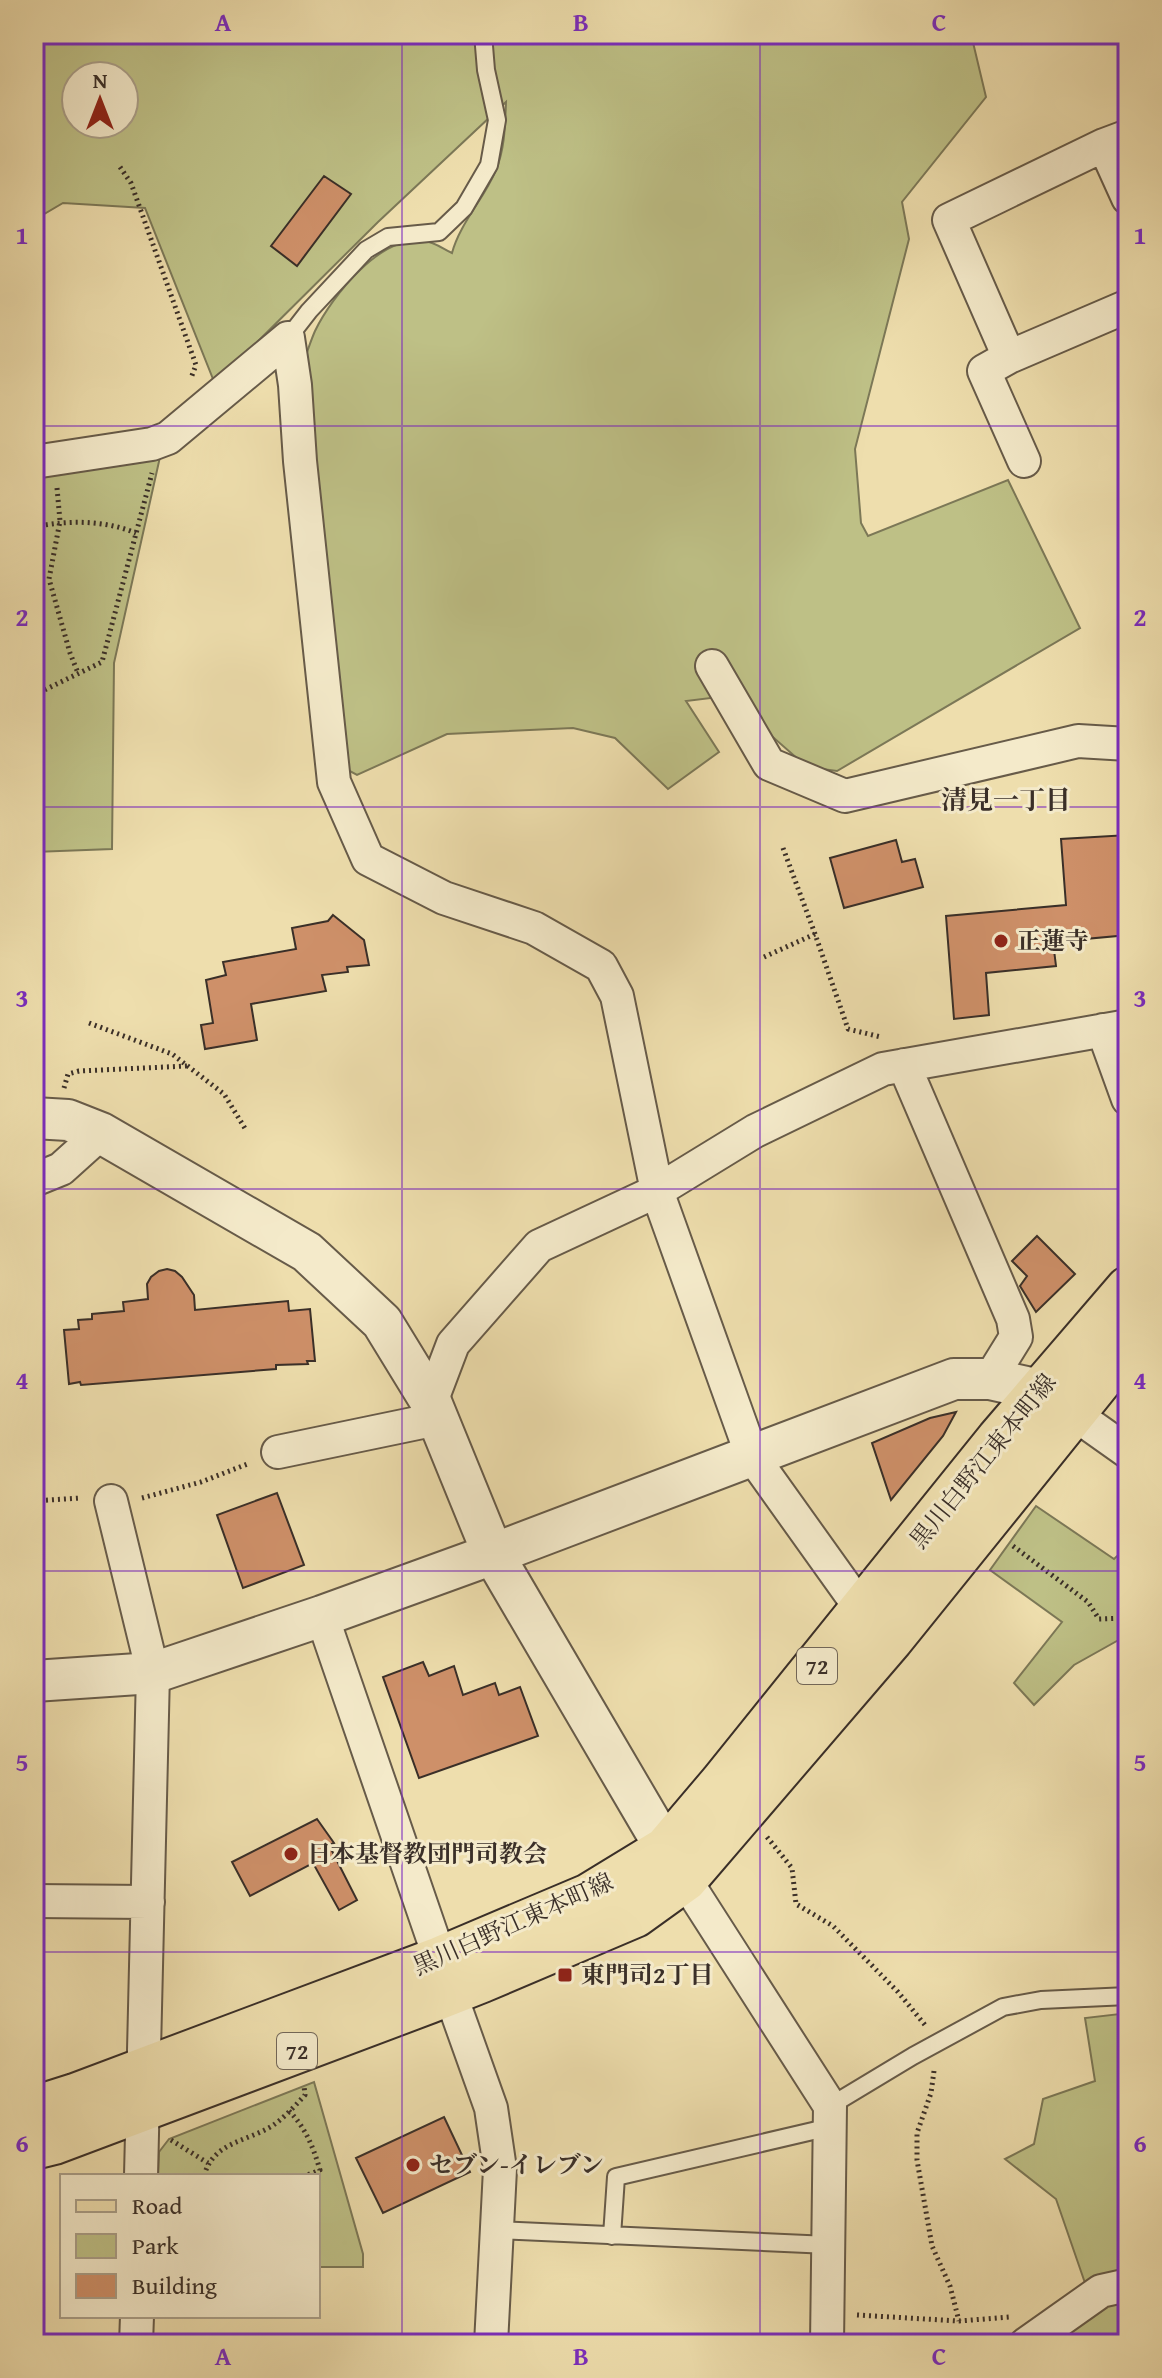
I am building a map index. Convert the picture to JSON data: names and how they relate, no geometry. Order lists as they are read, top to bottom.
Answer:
{
  "streets": {
    "main road": ["黒川白野江東本町線", "72"]
  },
  "districts": ["清見一丁目"],
  "places": {
    "other": ["正蓮寺", "日本基督教団門司教会", "セブン-イレブン"],
    "transit": ["東門司2丁目"]
  },
  "legend": ["Road", "Park", "Building"],
  "north": "top",
  "grid": {
    "columns": ["A", "B", "C"],
    "rows": [
      "1",
      "2",
      "3",
      "4",
      "5",
      "6"
    ]
  }
}
